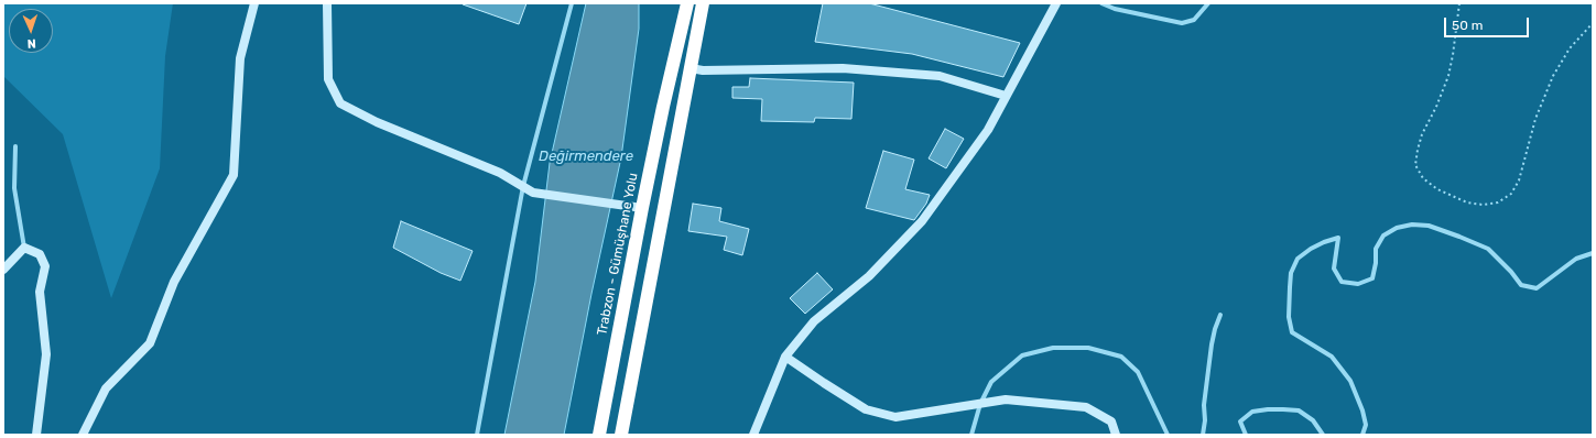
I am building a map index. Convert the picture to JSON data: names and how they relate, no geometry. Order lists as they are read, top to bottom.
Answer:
{
  "streets": {
    "highway": ["Trabzon - Gümüşhane Yolu"]
  },
  "water": ["Değirmendere"],
  "scale_bar": "50 m",
  "north": "bottom"
}
